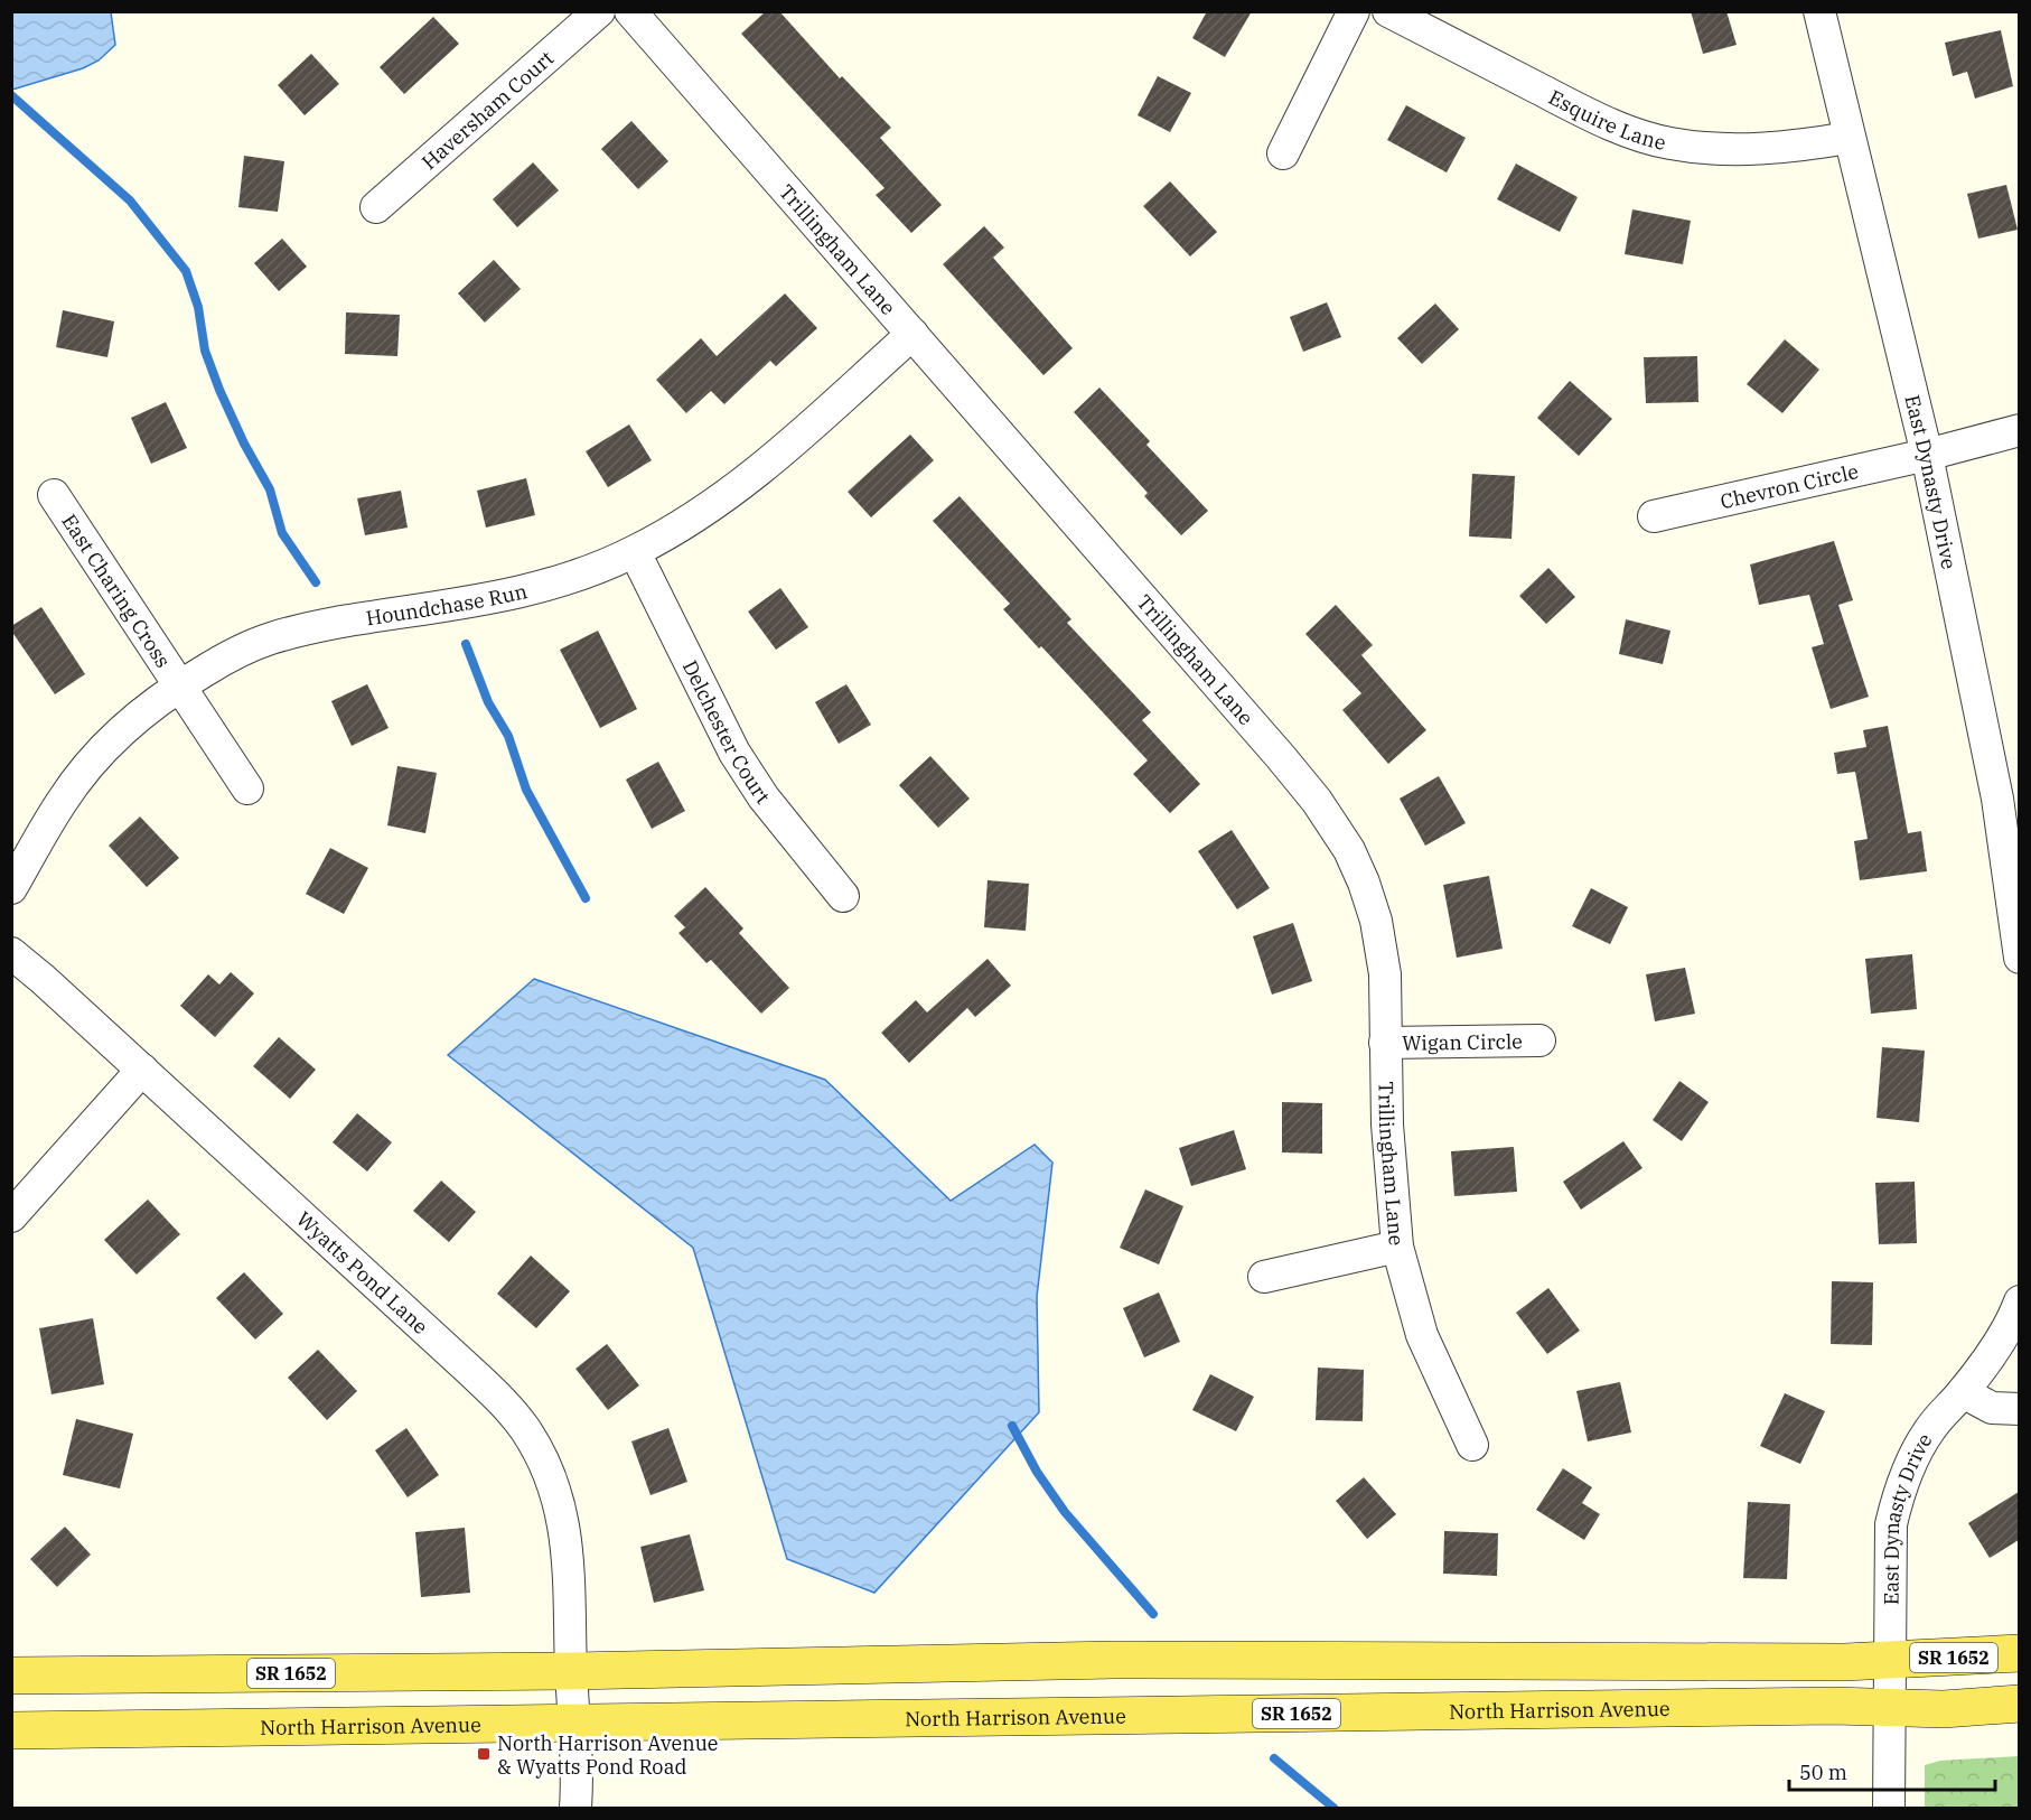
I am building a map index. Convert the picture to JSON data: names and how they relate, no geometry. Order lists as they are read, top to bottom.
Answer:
{
  "streets": {
    "main road": ["SR 1652", "North Harrison Avenue"],
    "street": [
      "Haversham Court",
      "Esquire Lane",
      "Trillingham Lane",
      "East Dynasty Drive",
      "Chevron Circle",
      "East Charing Cross",
      "Houndchase Run",
      "Delchester Court",
      "Wigan Circle",
      "Wyatts Pond Lane"
    ]
  },
  "crossings": [
    ["Esquire Lane", "East Dynasty Drive"],
    ["Trillingham Lane", "Houndchase Run"],
    ["Trillingham Lane", "Wigan Circle"],
    ["East Dynasty Drive", "Chevron Circle"],
    ["East Dynasty Drive", "SR 1652"],
    ["East Dynasty Drive", "North Harrison Avenue"],
    ["East Charing Cross", "Houndchase Run"],
    ["Houndchase Run", "Delchester Court"],
    ["Wyatts Pond Lane", "SR 1652"],
    ["Wyatts Pond Lane", "North Harrison Avenue"]
  ],
  "places": {
    "transit": ["North Harrison Avenue & Wyatts Pond Road"]
  },
  "scale_bar": "50 m"
}
